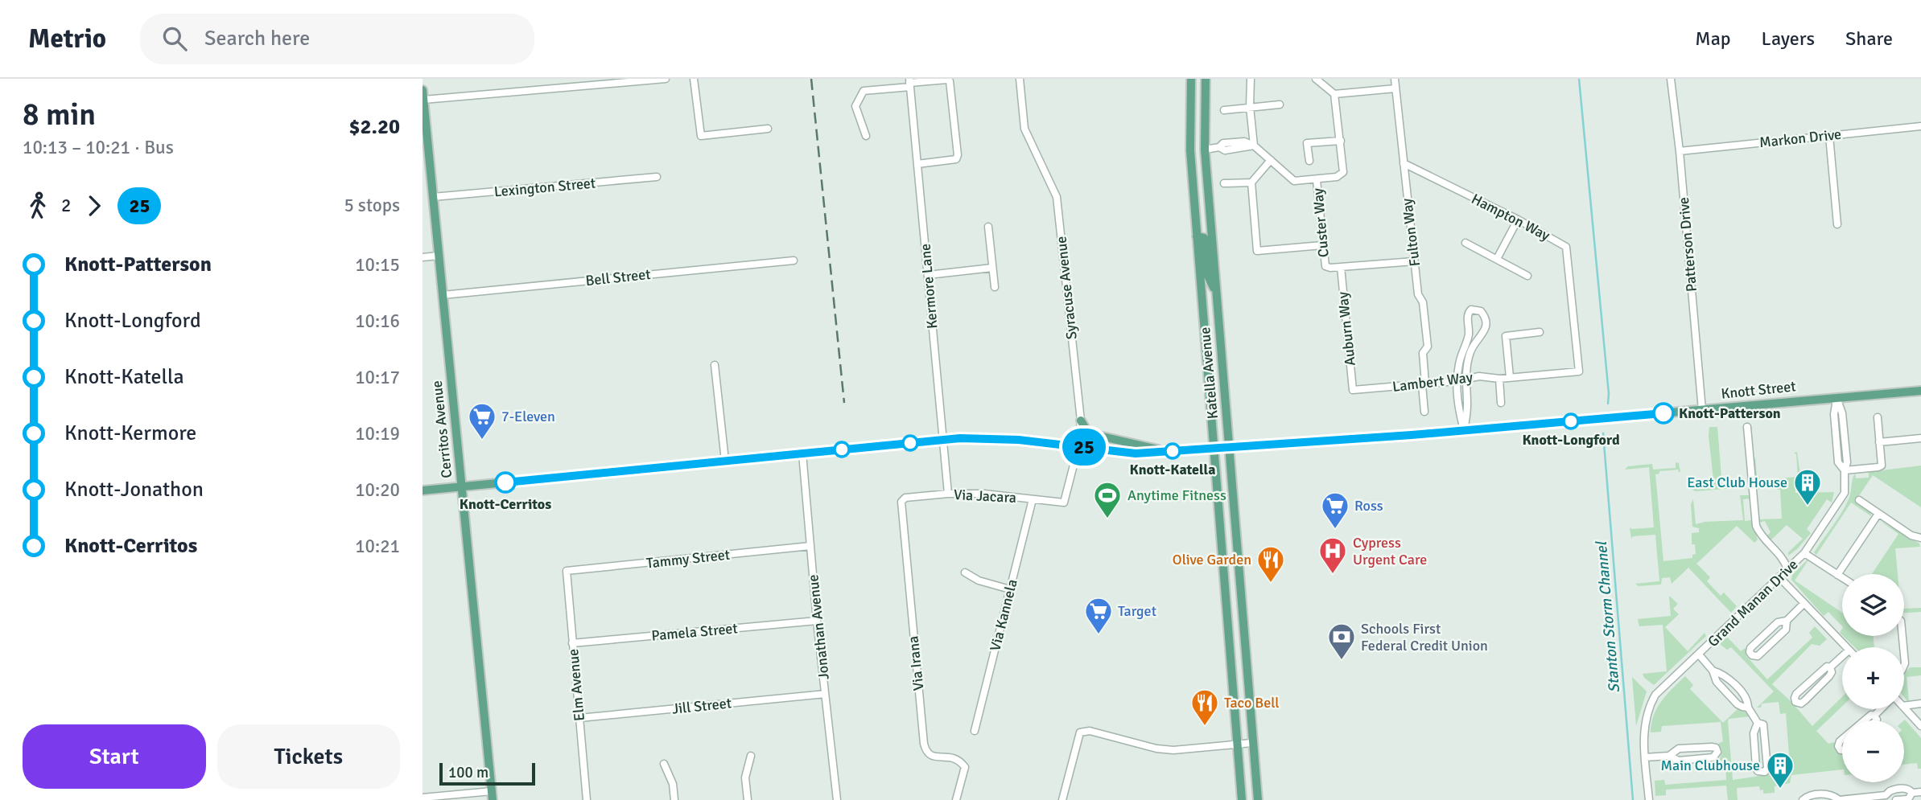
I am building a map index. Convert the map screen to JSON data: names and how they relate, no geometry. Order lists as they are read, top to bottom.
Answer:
{
  "streets": {
    "main road": ["Katella Avenue", "Knott Street", "Cerritos Avenue"],
    "street": [
      "Markon Drive",
      "Lexington Street",
      "Hampton Way",
      "Custer Way",
      "Fulton Way",
      "Patterson Drive",
      "Bell Street",
      "Kermore Lane",
      "Syracuse Avenue",
      "Auburn Way",
      "Lambert Way",
      "Via Jacara",
      "Tammy Street",
      "Grand Manan Drive",
      "Via Kannela",
      "Jonathan Avenue",
      "Pamela Street",
      "Via Irana",
      "Elm Avenue",
      "Jill Street"
    ]
  },
  "crossings": [
    ["Markon Drive", "Patterson Drive"],
    ["Lexington Street", "Cerritos Avenue"],
    ["Hampton Way", "Fulton Way"],
    ["Hampton Way", "Lambert Way"],
    ["Custer Way", "Auburn Way"],
    ["Fulton Way", "Lambert Way"],
    ["Patterson Drive", "Knott Street"],
    ["Bell Street", "Cerritos Avenue"],
    ["Kermore Lane", "Knott Street"],
    ["Kermore Lane", "Via Jacara"],
    ["Syracuse Avenue", "Knott Street"],
    ["Syracuse Avenue", "Via Jacara"],
    ["Auburn Way", "Lambert Way"],
    ["Katella Avenue", "Knott Street"],
    ["Knott Street", "Cerritos Avenue"],
    ["Knott Street", "Jonathan Avenue"],
    ["Via Jacara", "Via Kannela"],
    ["Via Jacara", "Via Irana"],
    ["Tammy Street", "Jonathan Avenue"],
    ["Tammy Street", "Elm Avenue"],
    ["Jonathan Avenue", "Pamela Street"],
    ["Jonathan Avenue", "Jill Street"],
    ["Pamela Street", "Elm Avenue"],
    ["Elm Avenue", "Jill Street"]
  ],
  "water": ["Stanton Storm Channel"],
  "places": {
    "other": [
      "Knott-Patterson",
      "Knott-Longford",
      "Knott-Katella",
      "Knott-Cerritos"
    ],
    "supermarket": ["7-Eleven", "Ross", "Target"],
    "building": ["East Club House", "Main Clubhouse"],
    "sports": ["Anytime Fitness"],
    "hospital": ["Cypress Urgent Care"],
    "restaurant": ["Olive Garden", "Taco Bell"],
    "bank": ["Schools First Federal Credit Union"]
  },
  "lines": ["bus line 25"],
  "scale_bar": "100 m",
  "page": {
    "header": "Metrio",
    "search": "Search here",
    "nav": ["Map", "Layers", "Share"],
    "heading": ["8 min", "10:13 – 10:21 · Bus", "$2.20"],
    "on_map": "25",
    "legs": ["2", "25", "5 stops"],
    "list": [
      {
        "name": "Knott-Patterson",
        "value": "10:15"
      },
      {
        "name": "Knott-Longford",
        "value": "10:16"
      },
      {
        "name": "Knott-Katella",
        "value": "10:17"
      },
      {
        "name": "Knott-Kermore",
        "value": "10:19"
      },
      {
        "name": "Knott-Jonathon",
        "value": "10:20"
      },
      {
        "name": "Knott-Cerritos",
        "value": "10:21"
      }
    ],
    "map_buttons": ["+", "−"],
    "buttons": ["Start", "Tickets"],
    "scale": "100 m"
  }
}
